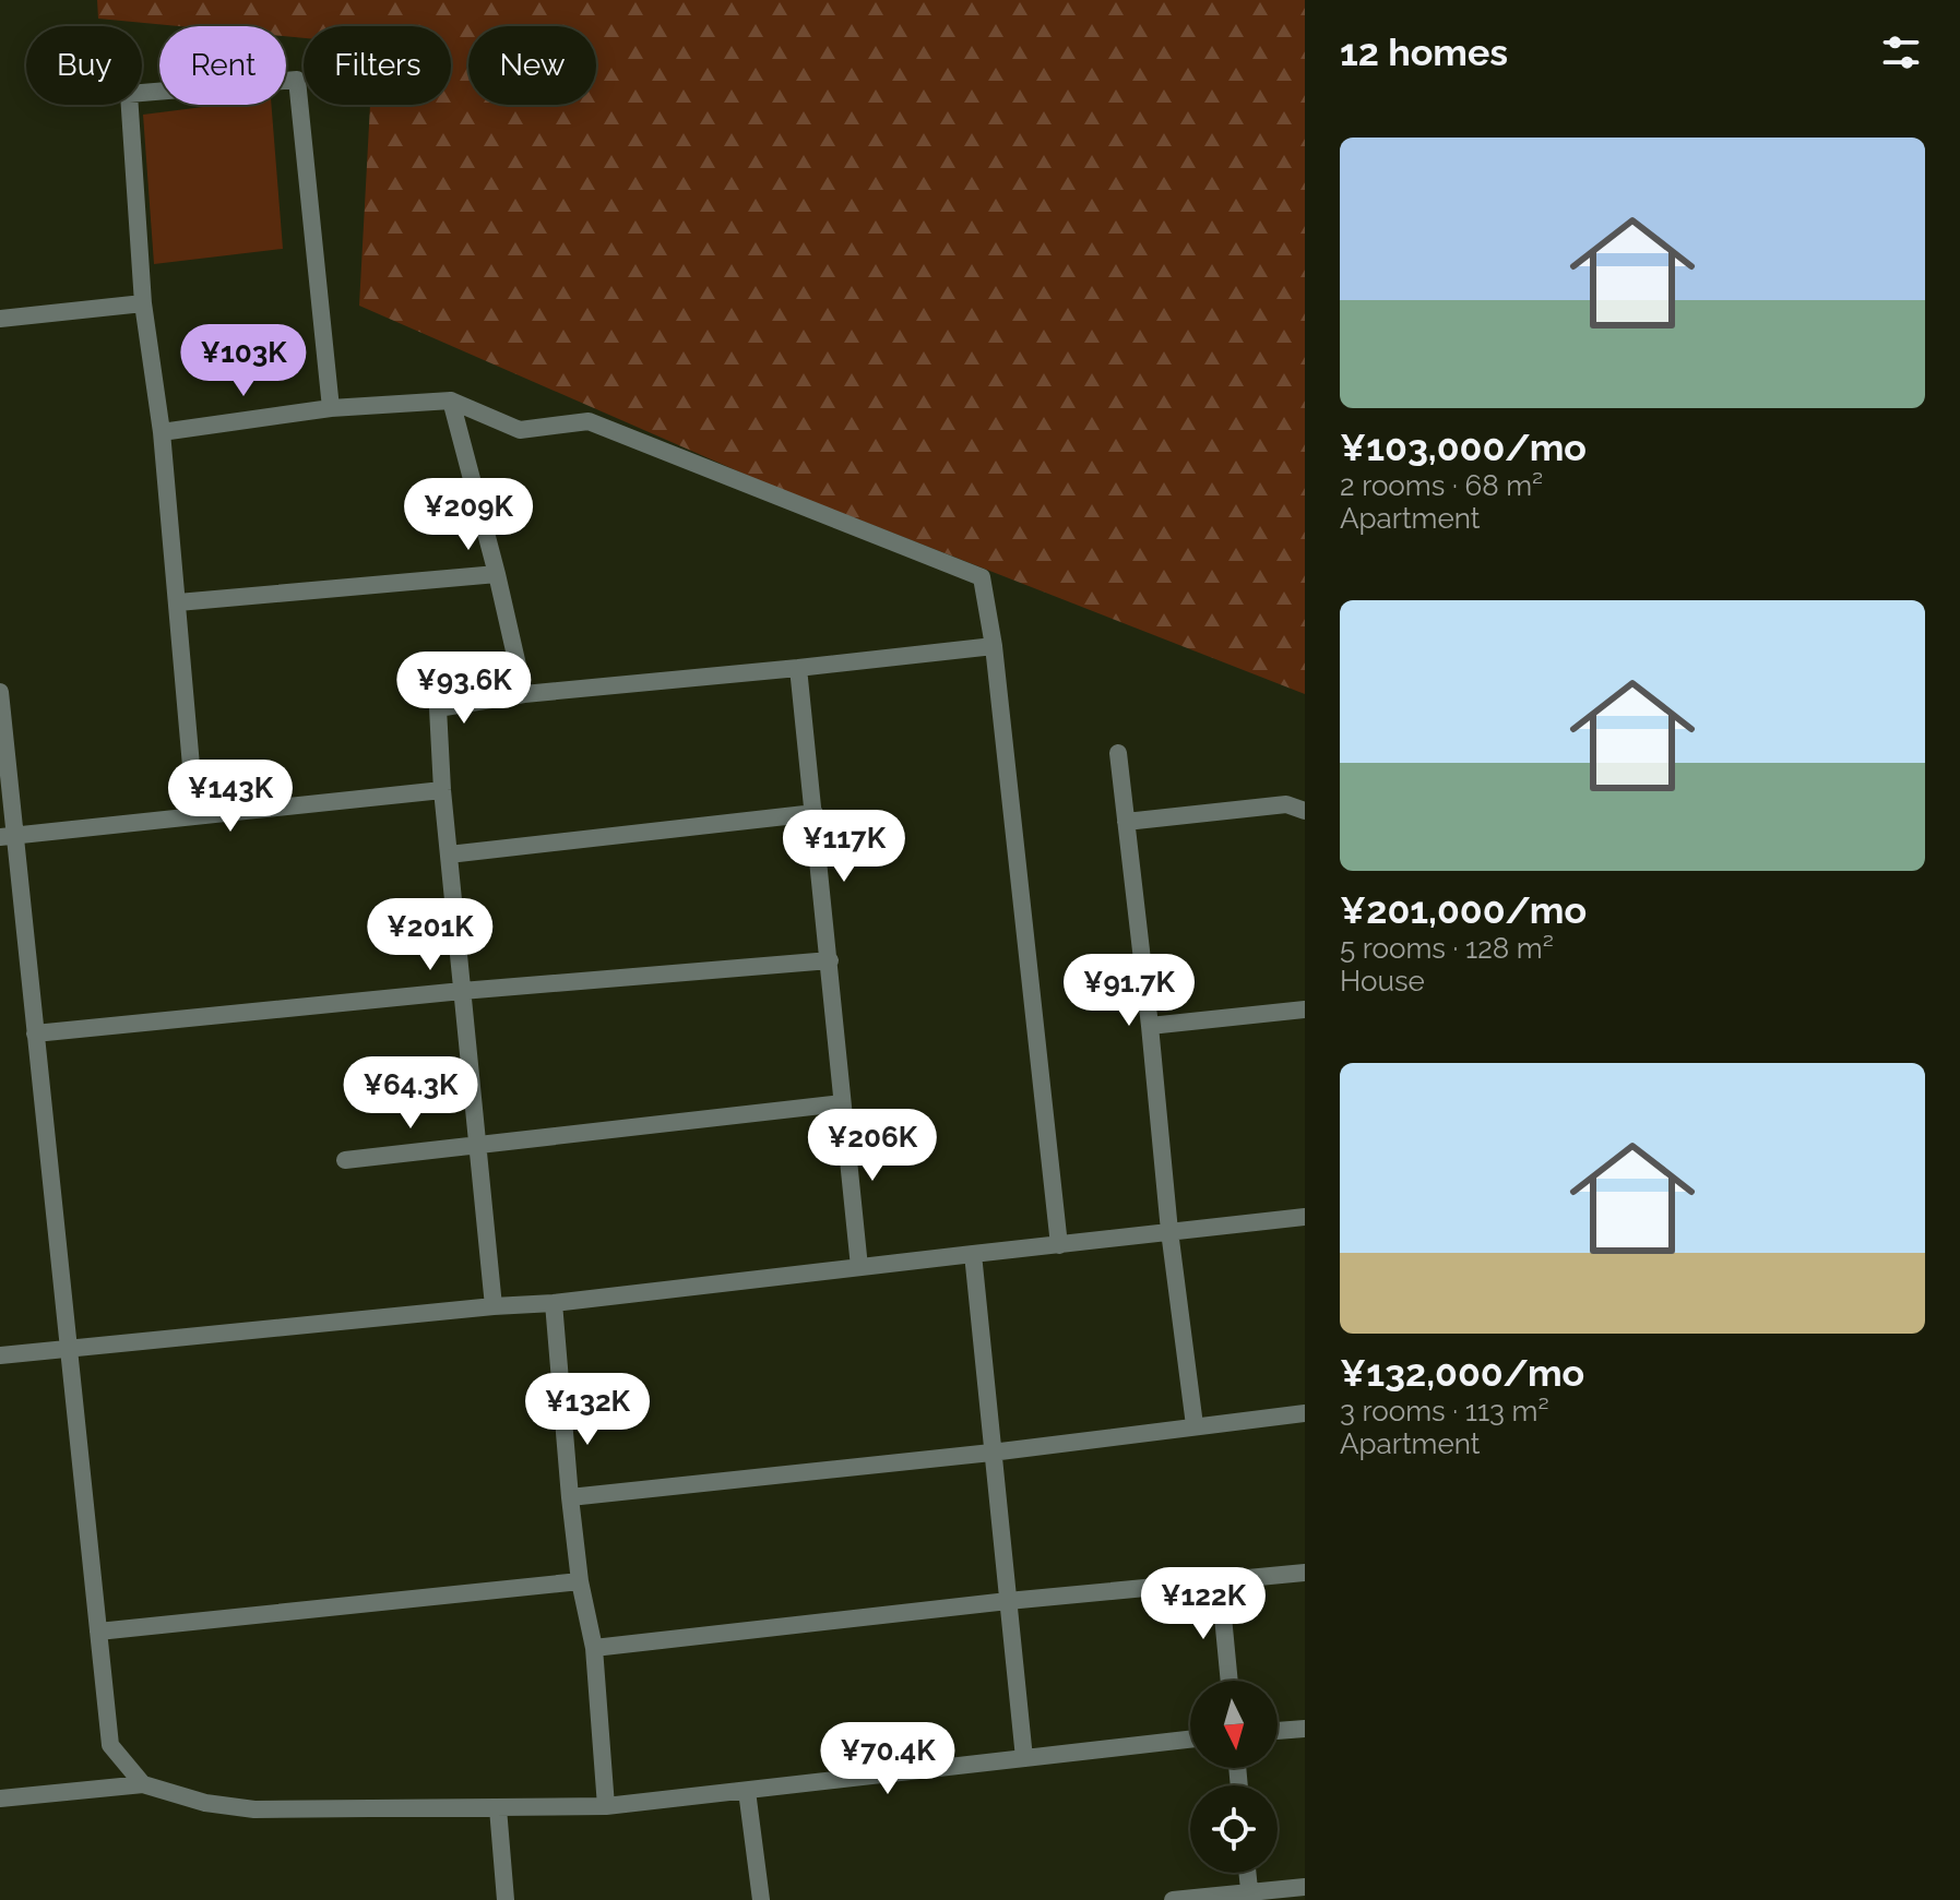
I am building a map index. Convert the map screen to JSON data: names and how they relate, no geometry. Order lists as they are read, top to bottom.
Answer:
{
  "north": "bottom",
  "page": {
    "heading": "12 homes",
    "chip": [
      "Buy",
      "Rent",
      "Filters",
      "New"
    ],
    "list": [
      {
        "name": "¥103,000/mo",
        "note": "2 rooms · 68 m² · Apartment"
      },
      {
        "name": "¥201,000/mo",
        "note": "5 rooms · 128 m² · House"
      },
      {
        "name": "¥132,000/mo",
        "note": "3 rooms · 113 m² · Apartment"
      }
    ],
    "price": [
      "¥103K",
      "¥209K",
      "¥93.6K",
      "¥143K",
      "¥117K",
      "¥201K",
      "¥91.7K",
      "¥64.3K",
      "¥206K",
      "¥132K",
      "¥122K",
      "¥70.4K"
    ]
  }
}
